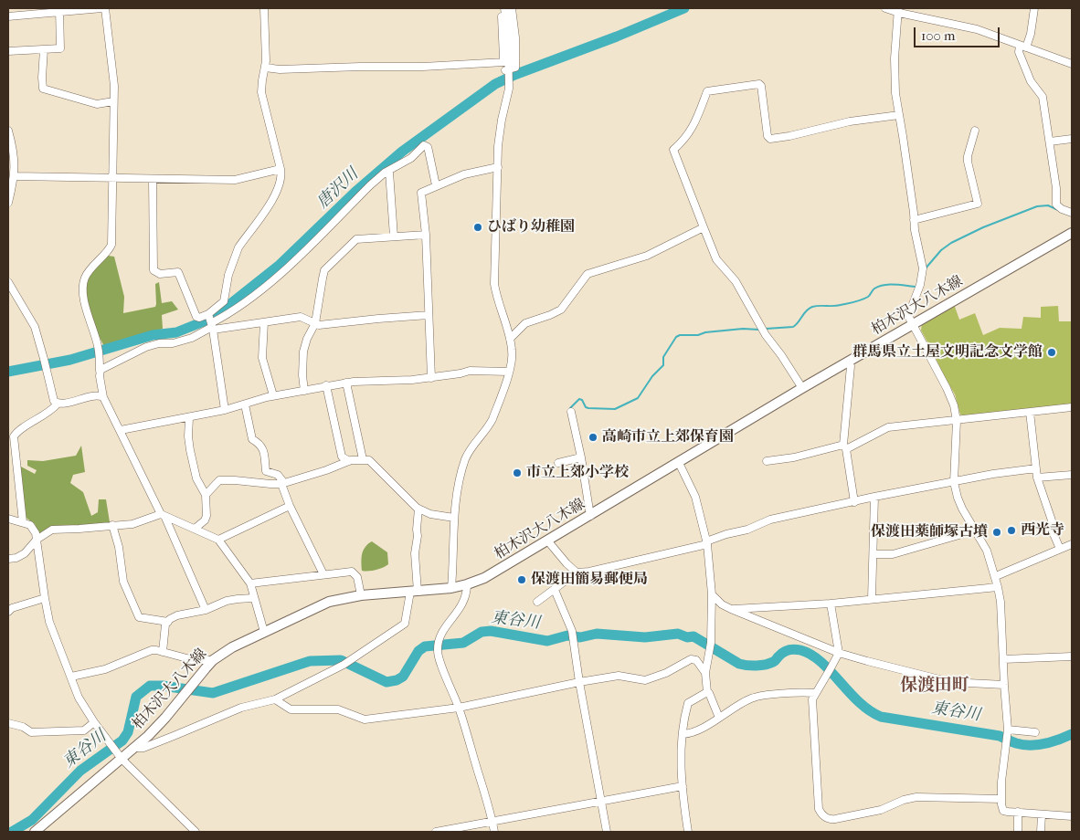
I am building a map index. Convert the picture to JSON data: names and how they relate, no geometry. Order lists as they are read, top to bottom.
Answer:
{
  "streets": {
    "main road": ["柏木沢大八木線"]
  },
  "districts": ["保渡田町"],
  "water": ["唐沢川", "東谷川"],
  "places": [
    "ひばり幼稚園",
    "群馬県立土屋文明記念文学館",
    "高崎市立上郊保育園",
    "市立上郊小学校",
    "西光寺",
    "保渡田薬師塚古墳",
    "保渡田簡易郵便局"
  ],
  "scale_bar": "100 m"
}
